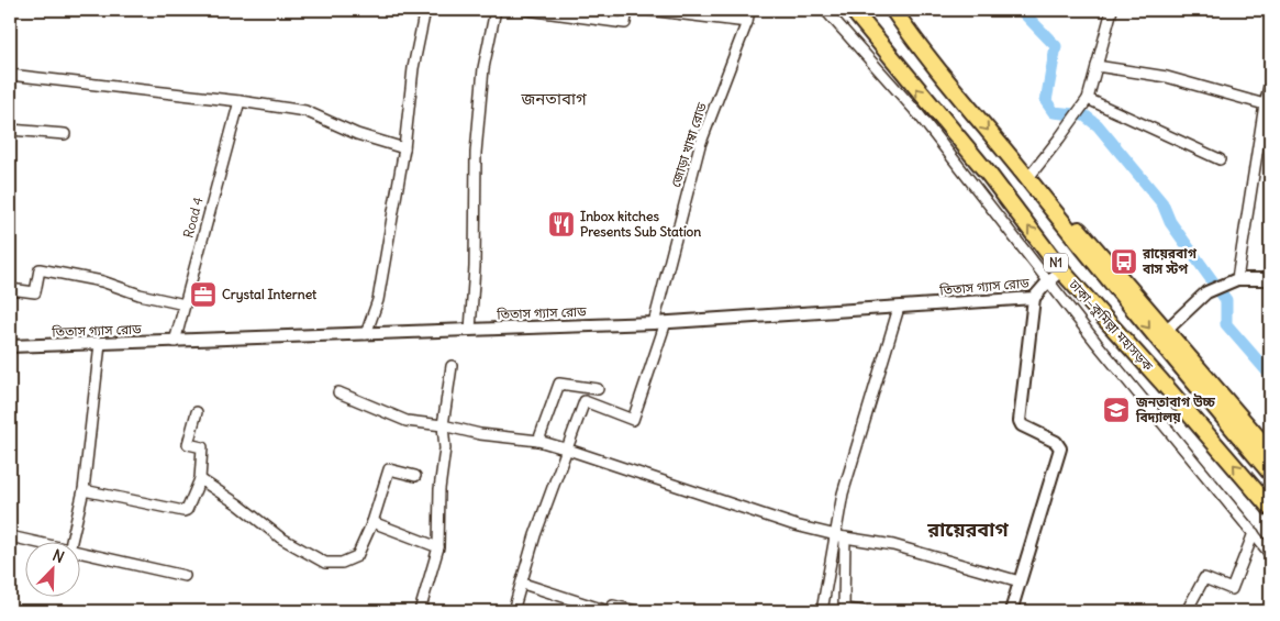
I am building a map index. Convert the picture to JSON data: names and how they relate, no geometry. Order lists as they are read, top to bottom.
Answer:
{
  "streets": {
    "highway": ["N1", "ঢাকা–কুমিল্লা মহাসড়ক"],
    "street": ["জোড়া খাম্বা রোড", "Road 4", "তিতাস গ্যাস রোড"]
  },
  "crossings": [
    ["জোড়া খাম্বা রোড", "তিতাস গ্যাস রোড"],
    ["Road 4", "তিতাস গ্যাস রোড"],
    ["তিতাস গ্যাস রোড", "ঢাকা–কুমিল্লা মহাসড়ক"]
  ],
  "districts": ["জনতাবাগ", "রায়েরবাগ"],
  "places": {
    "restaurant": ["Inbox kitches Presents Sub Station"],
    "bus stop": ["রায়েরবাগ বাস স্টপ"],
    "office": ["Crystal Internet"],
    "school or university": ["জনতাবাগ উচ্চ বিদ্যালয়"]
  },
  "north": "top right"
}
